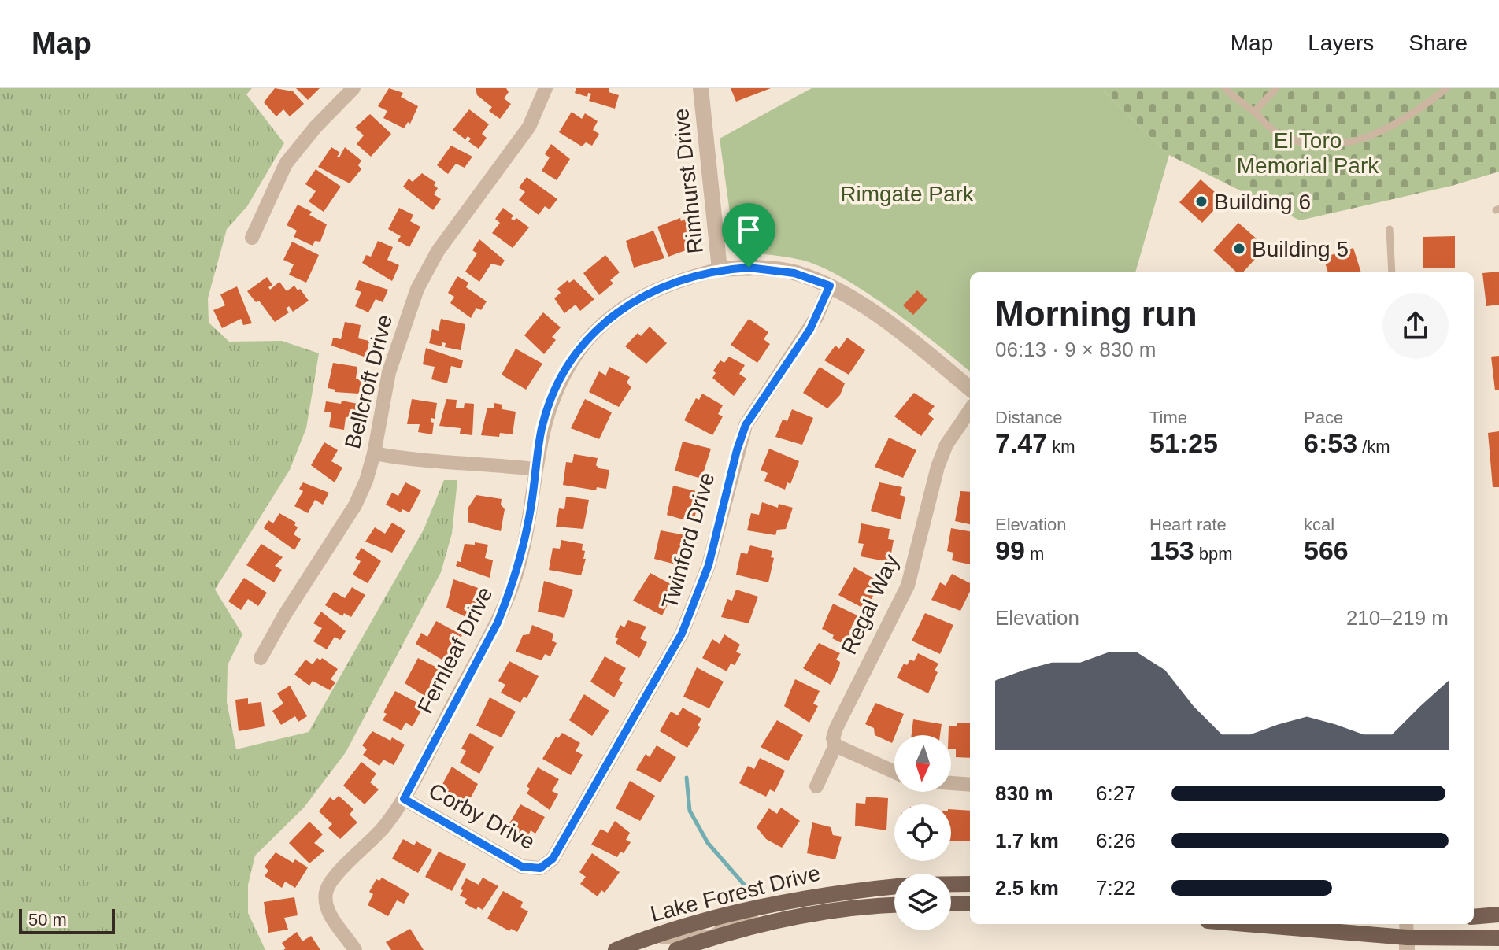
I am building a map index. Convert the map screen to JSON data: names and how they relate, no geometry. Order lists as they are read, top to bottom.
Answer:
{
  "streets": {
    "main road": ["Lake Forest Drive"],
    "street": [
      "Rimhurst Drive",
      "Bellcroft Drive",
      "Twinford Drive",
      "Regal Way",
      "Fernleaf Drive",
      "Corby Drive"
    ]
  },
  "crossings": [
    ["Rimhurst Drive", "Fernleaf Drive"],
    ["Twinford Drive", "Corby Drive"],
    ["Fernleaf Drive", "Corby Drive"]
  ],
  "parks": ["El Toro Memorial Park", "Rimgate Park"],
  "places": ["Building 6", "Building 5"],
  "scale_bar": "50 m",
  "north": "bottom",
  "page": {
    "header": "Map",
    "nav": ["Map", "Layers", "Share"],
    "heading": ["Morning run", "06:13 · 9 × 830 m"],
    "stats": [
      ["Distance", "7.47 km"],
      ["Time", "51:25"],
      ["Pace", "6:53 /km"],
      ["Elevation", "99 m"],
      ["Heart rate", "153 bpm"],
      ["kcal", "566"]
    ],
    "chart": ["Elevation", "210–219 m"],
    "list": [
      {
        "name": "830 m",
        "note": "6:27"
      },
      {
        "name": "1.7 km",
        "note": "6:26"
      },
      {
        "name": "2.5 km",
        "note": "7:22"
      }
    ],
    "scale": "50 m"
  }
}
